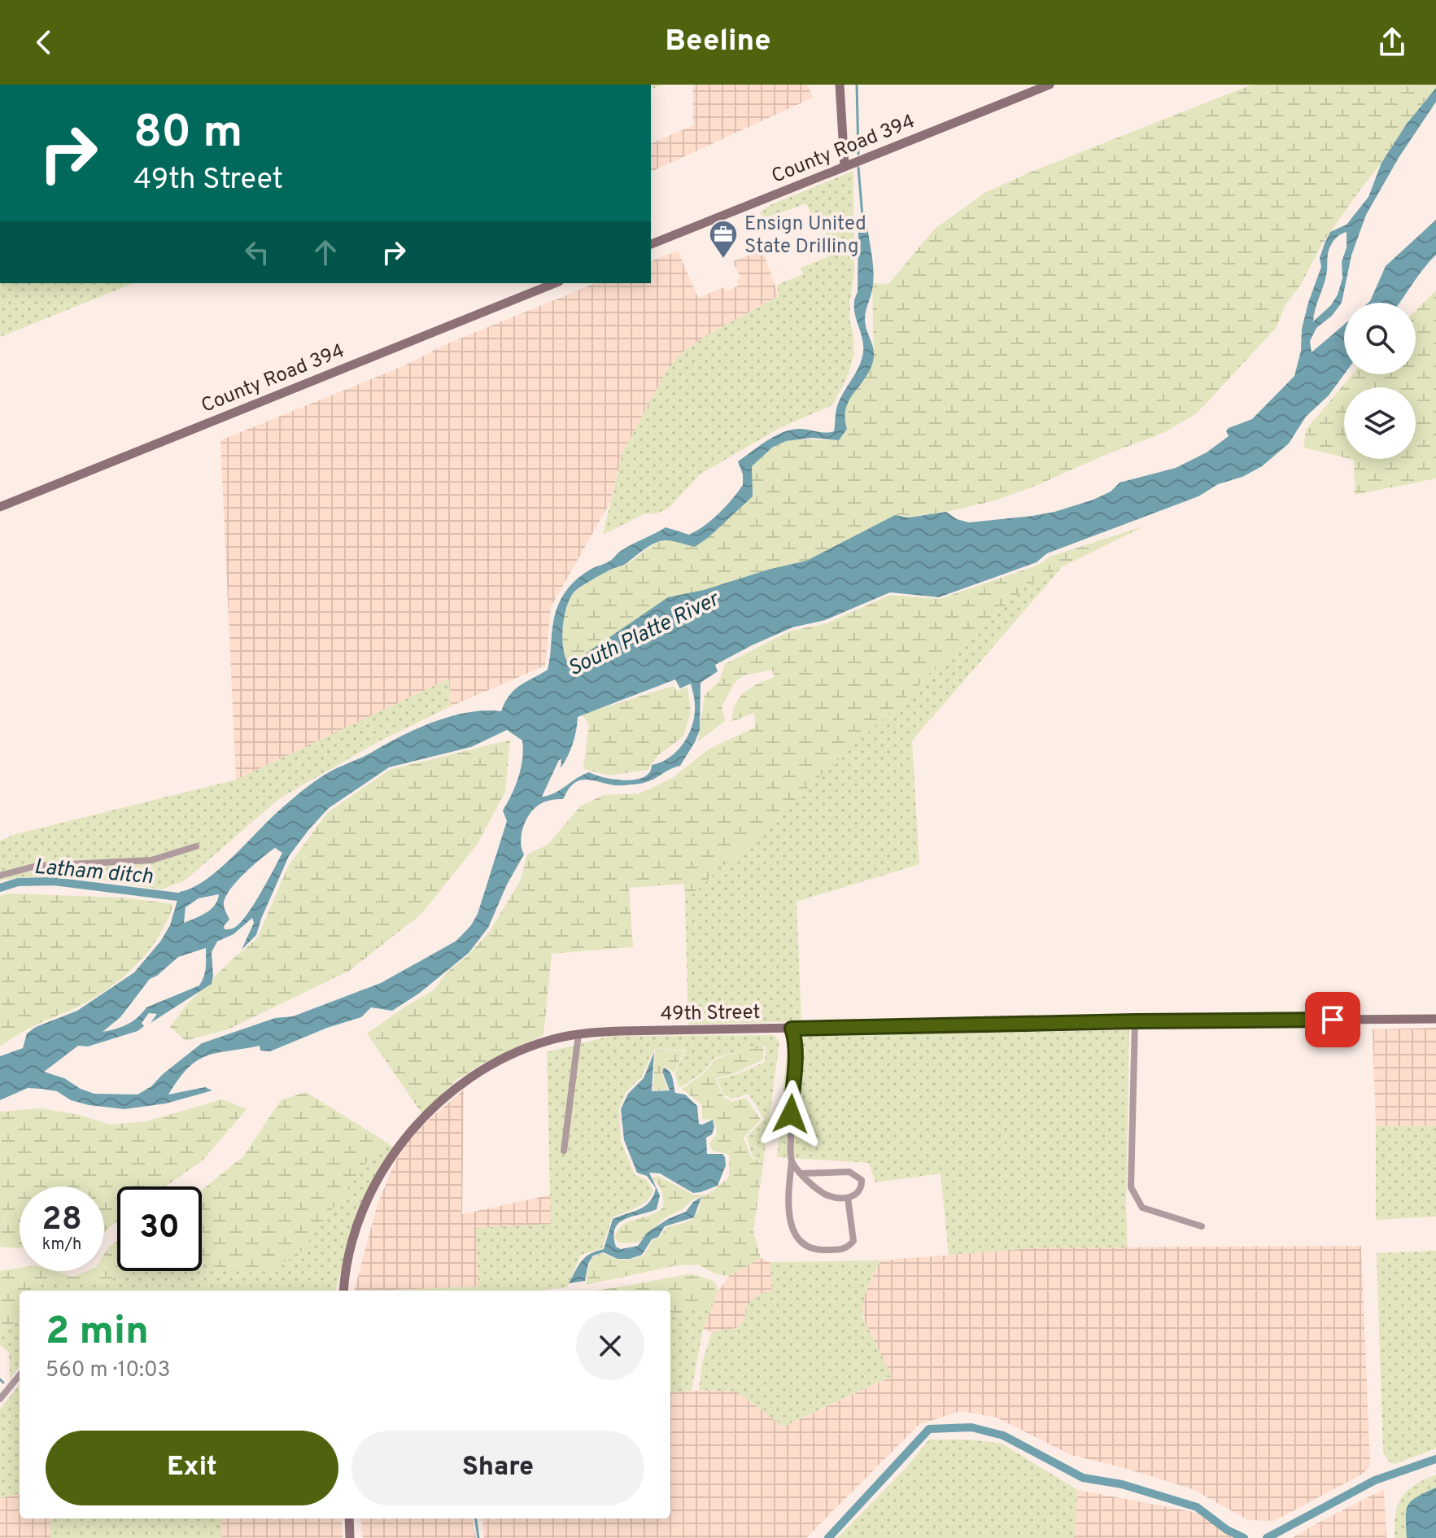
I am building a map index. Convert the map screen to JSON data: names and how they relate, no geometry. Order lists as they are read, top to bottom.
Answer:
{
  "streets": {
    "street": ["County Road 394", "49th Street"]
  },
  "water": ["South Platte River", "Latham ditch"],
  "places": {
    "office": ["Ensign United State Drilling"]
  },
  "page": {
    "header": "Beeline",
    "turn": ["80 m", "49th Street"],
    "speed": "28 km/h",
    "limit": "30",
    "heading": ["2 min", "560 m · 10:03"],
    "buttons": ["Exit", "Share"]
  }
}
